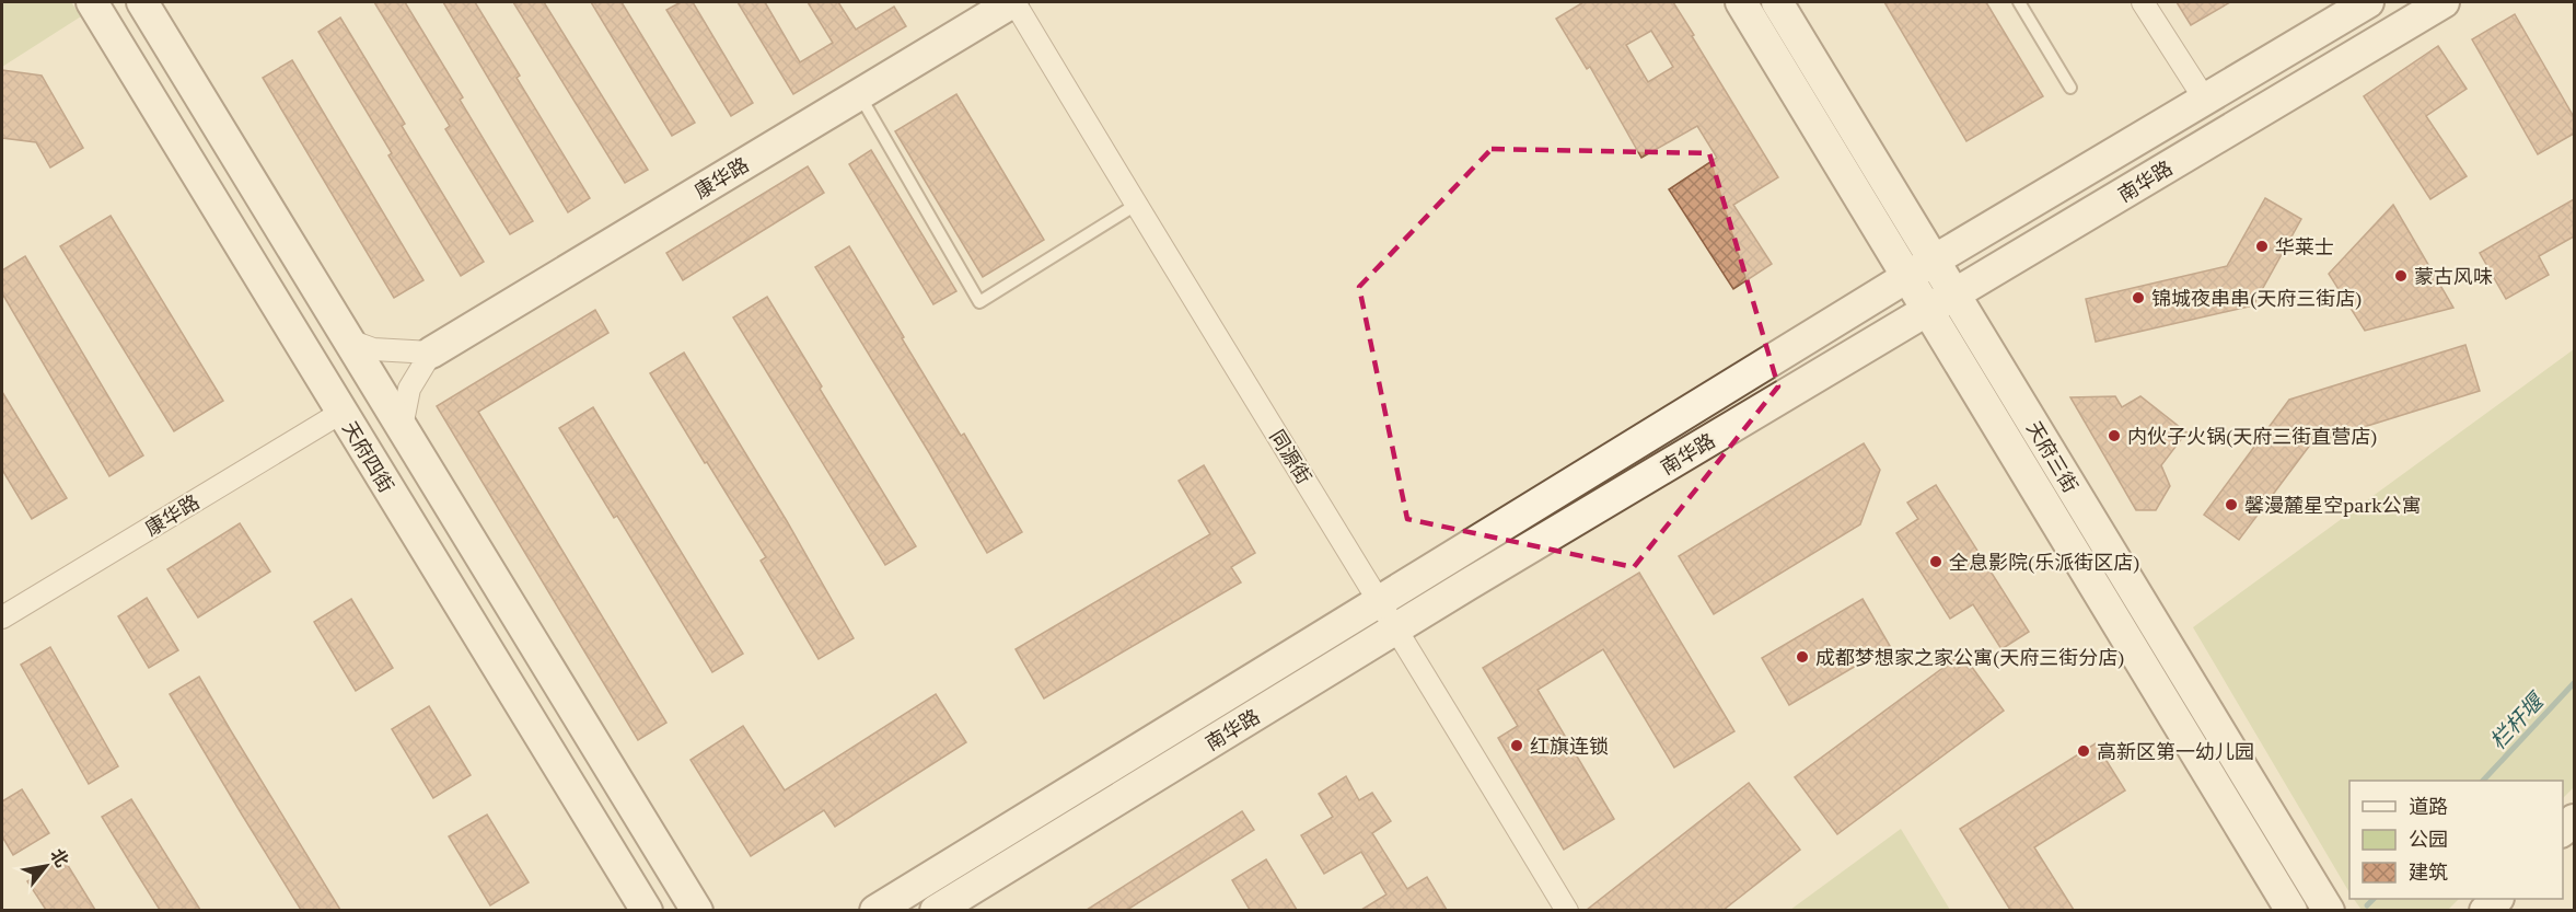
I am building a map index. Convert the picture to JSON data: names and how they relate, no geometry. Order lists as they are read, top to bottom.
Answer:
{
  "streets": {
    "main road": [
      "康华路",
      "南华路",
      "天府四街",
      "天府三街"
    ],
    "street": ["同源街"]
  },
  "crossings": [
    ["康华路", "天府四街"],
    ["康华路", "同源街"],
    ["南华路", "同源街"],
    ["南华路", "天府三街"]
  ],
  "water": ["栏杆堰"],
  "places": [
    "华莱士",
    "蒙古风味",
    "锦城夜串串(天府三街店)",
    "内伙子火锅(天府三街直营店)",
    "馨漫麓星空park公寓",
    "全息影院(乐派街区店)",
    "成都梦想家之家公寓(天府三街分店)",
    "红旗连锁",
    "高新区第一幼儿园"
  ],
  "legend": ["道路", "公园", "建筑"],
  "north": "top right"
}
